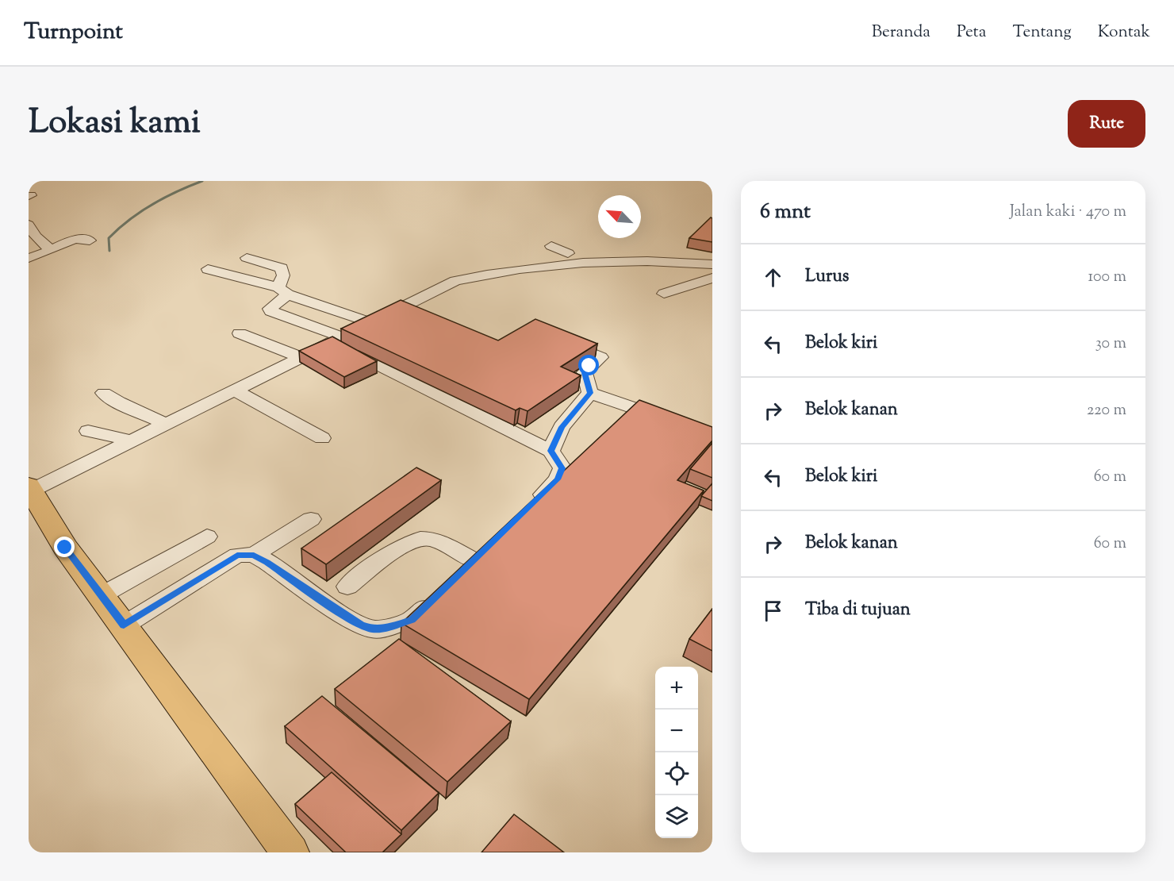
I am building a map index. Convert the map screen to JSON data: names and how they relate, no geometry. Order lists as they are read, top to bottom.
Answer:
{
  "north": "top left",
  "page": {
    "header": "Turnpoint",
    "nav": [
      "Beranda",
      "Peta",
      "Tentang",
      "Kontak"
    ],
    "title": "Lokasi kami",
    "buttons": "Rute",
    "heading": ["6 mnt", "Jalan kaki · 470 m"],
    "list": [
      ["Lurus", "100 m"],
      ["Belok kiri", "30 m"],
      ["Belok kanan", "220 m"],
      ["Belok kiri", "60 m"],
      ["Belok kanan", "60 m"],
      "Tiba di tujuan"
    ],
    "map_buttons": ["+", "−"]
  }
}
